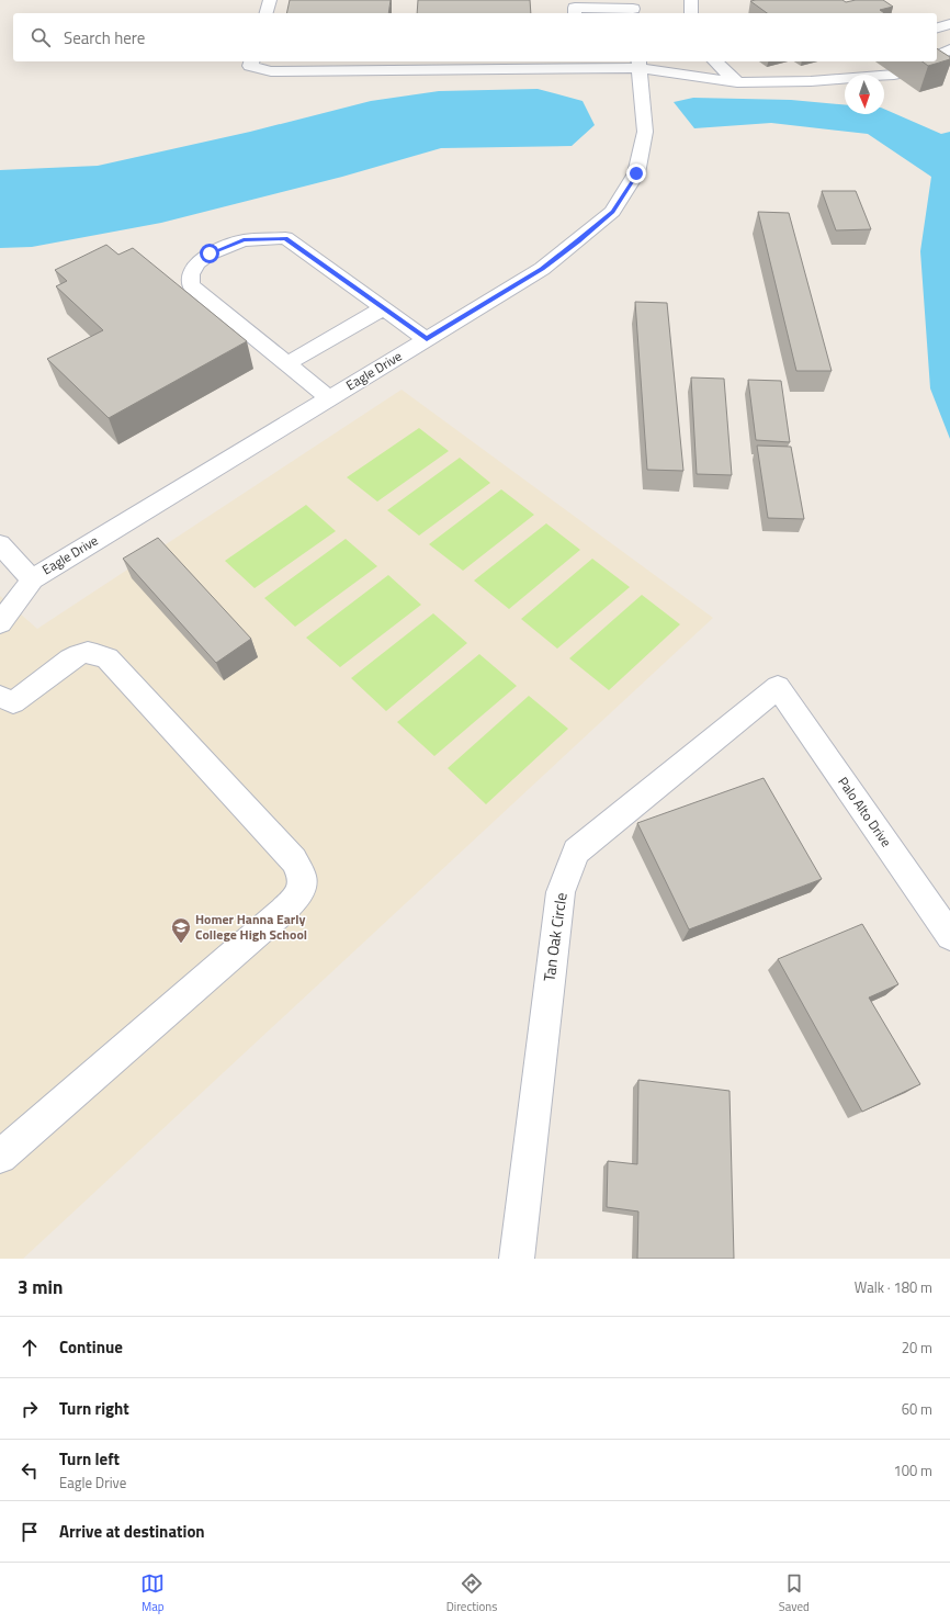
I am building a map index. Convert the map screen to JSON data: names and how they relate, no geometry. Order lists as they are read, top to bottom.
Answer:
{
  "streets": {
    "street": ["Eagle Drive", "Palo Alto Drive", "Tan Oak Circle"]
  },
  "crossings": [
    ["Palo Alto Drive", "Tan Oak Circle"]
  ],
  "places": {
    "school or university": ["Homer Hanna Early College High School"]
  },
  "north": "bottom",
  "page": {
    "search": "Search here",
    "heading": ["3 min", "Walk · 180 m"],
    "list": [
      ["Continue", "20 m"],
      ["Turn right", "60 m"],
      ["Turn left", "Eagle Drive", "100 m"],
      "Arrive at destination"
    ],
    "nav": ["Map", "Directions", "Saved"]
  }
}
